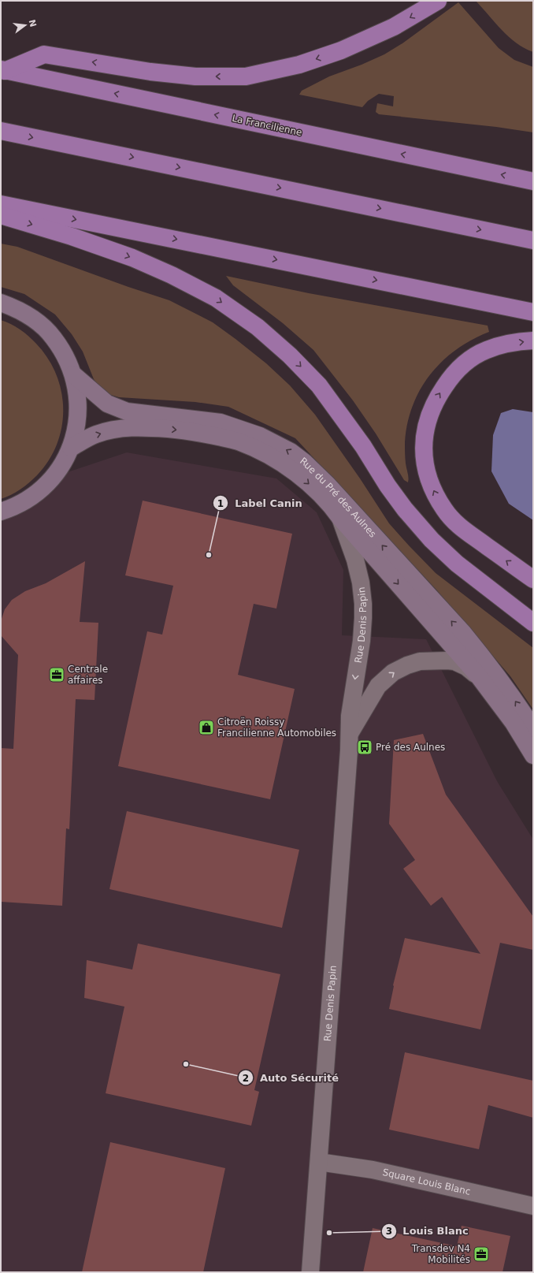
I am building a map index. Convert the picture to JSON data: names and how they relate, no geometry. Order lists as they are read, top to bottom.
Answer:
{
  "streets": {
    "highway": ["La Francilienne"],
    "street": ["Rue du Pré des Aulnes", "Rue Denis Papin", "Square Louis Blanc"]
  },
  "crossings": [
    ["Rue du Pré des Aulnes", "Rue Denis Papin"],
    ["Rue Denis Papin", "Square Louis Blanc"]
  ],
  "places": {
    "other": ["Label Canin", "Auto Sécurité", "Louis Blanc"],
    "office": ["Centrale affaires", "Transdev N4 Mobilités"],
    "shop": ["Citroën Roissy Francilienne Automobiles"],
    "bus stop": ["Pré des Aulnes"]
  },
  "north": "right"
}
